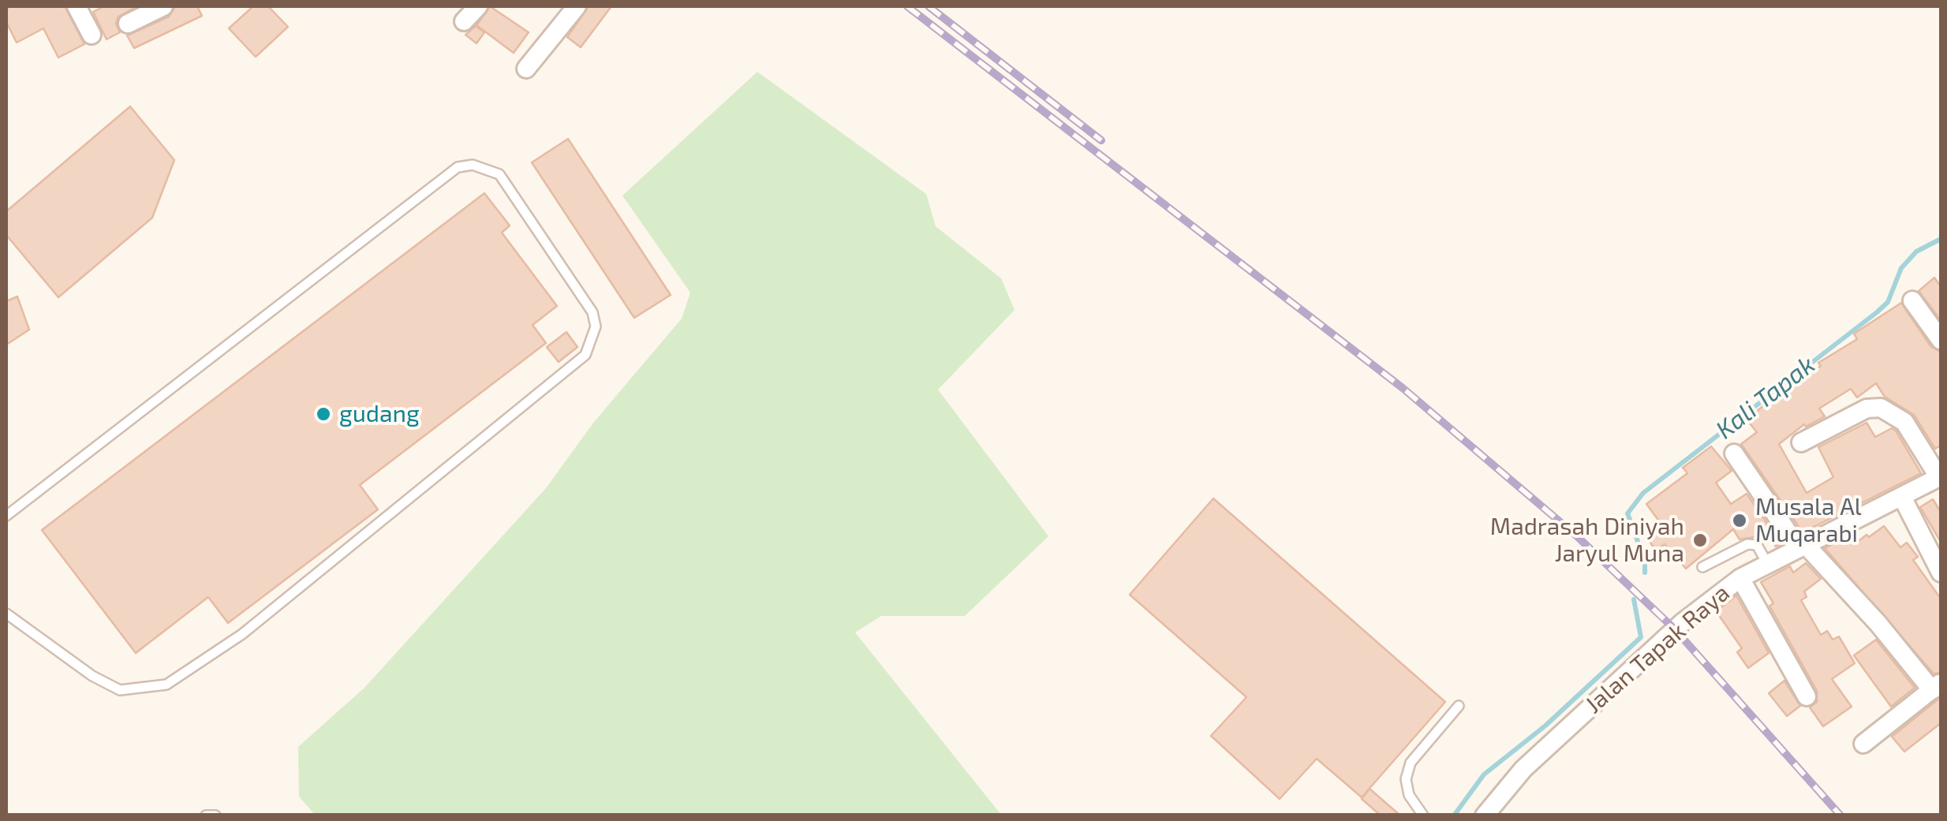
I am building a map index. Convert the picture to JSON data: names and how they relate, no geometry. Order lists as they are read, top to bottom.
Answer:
{
  "streets": {
    "street": ["Jalan Tapak Raya"]
  },
  "water": ["Kali Tapak"],
  "places": ["gudang", "Musala Al Muqarabi", "Madrasah Diniyah Jaryul Muna"]
}
